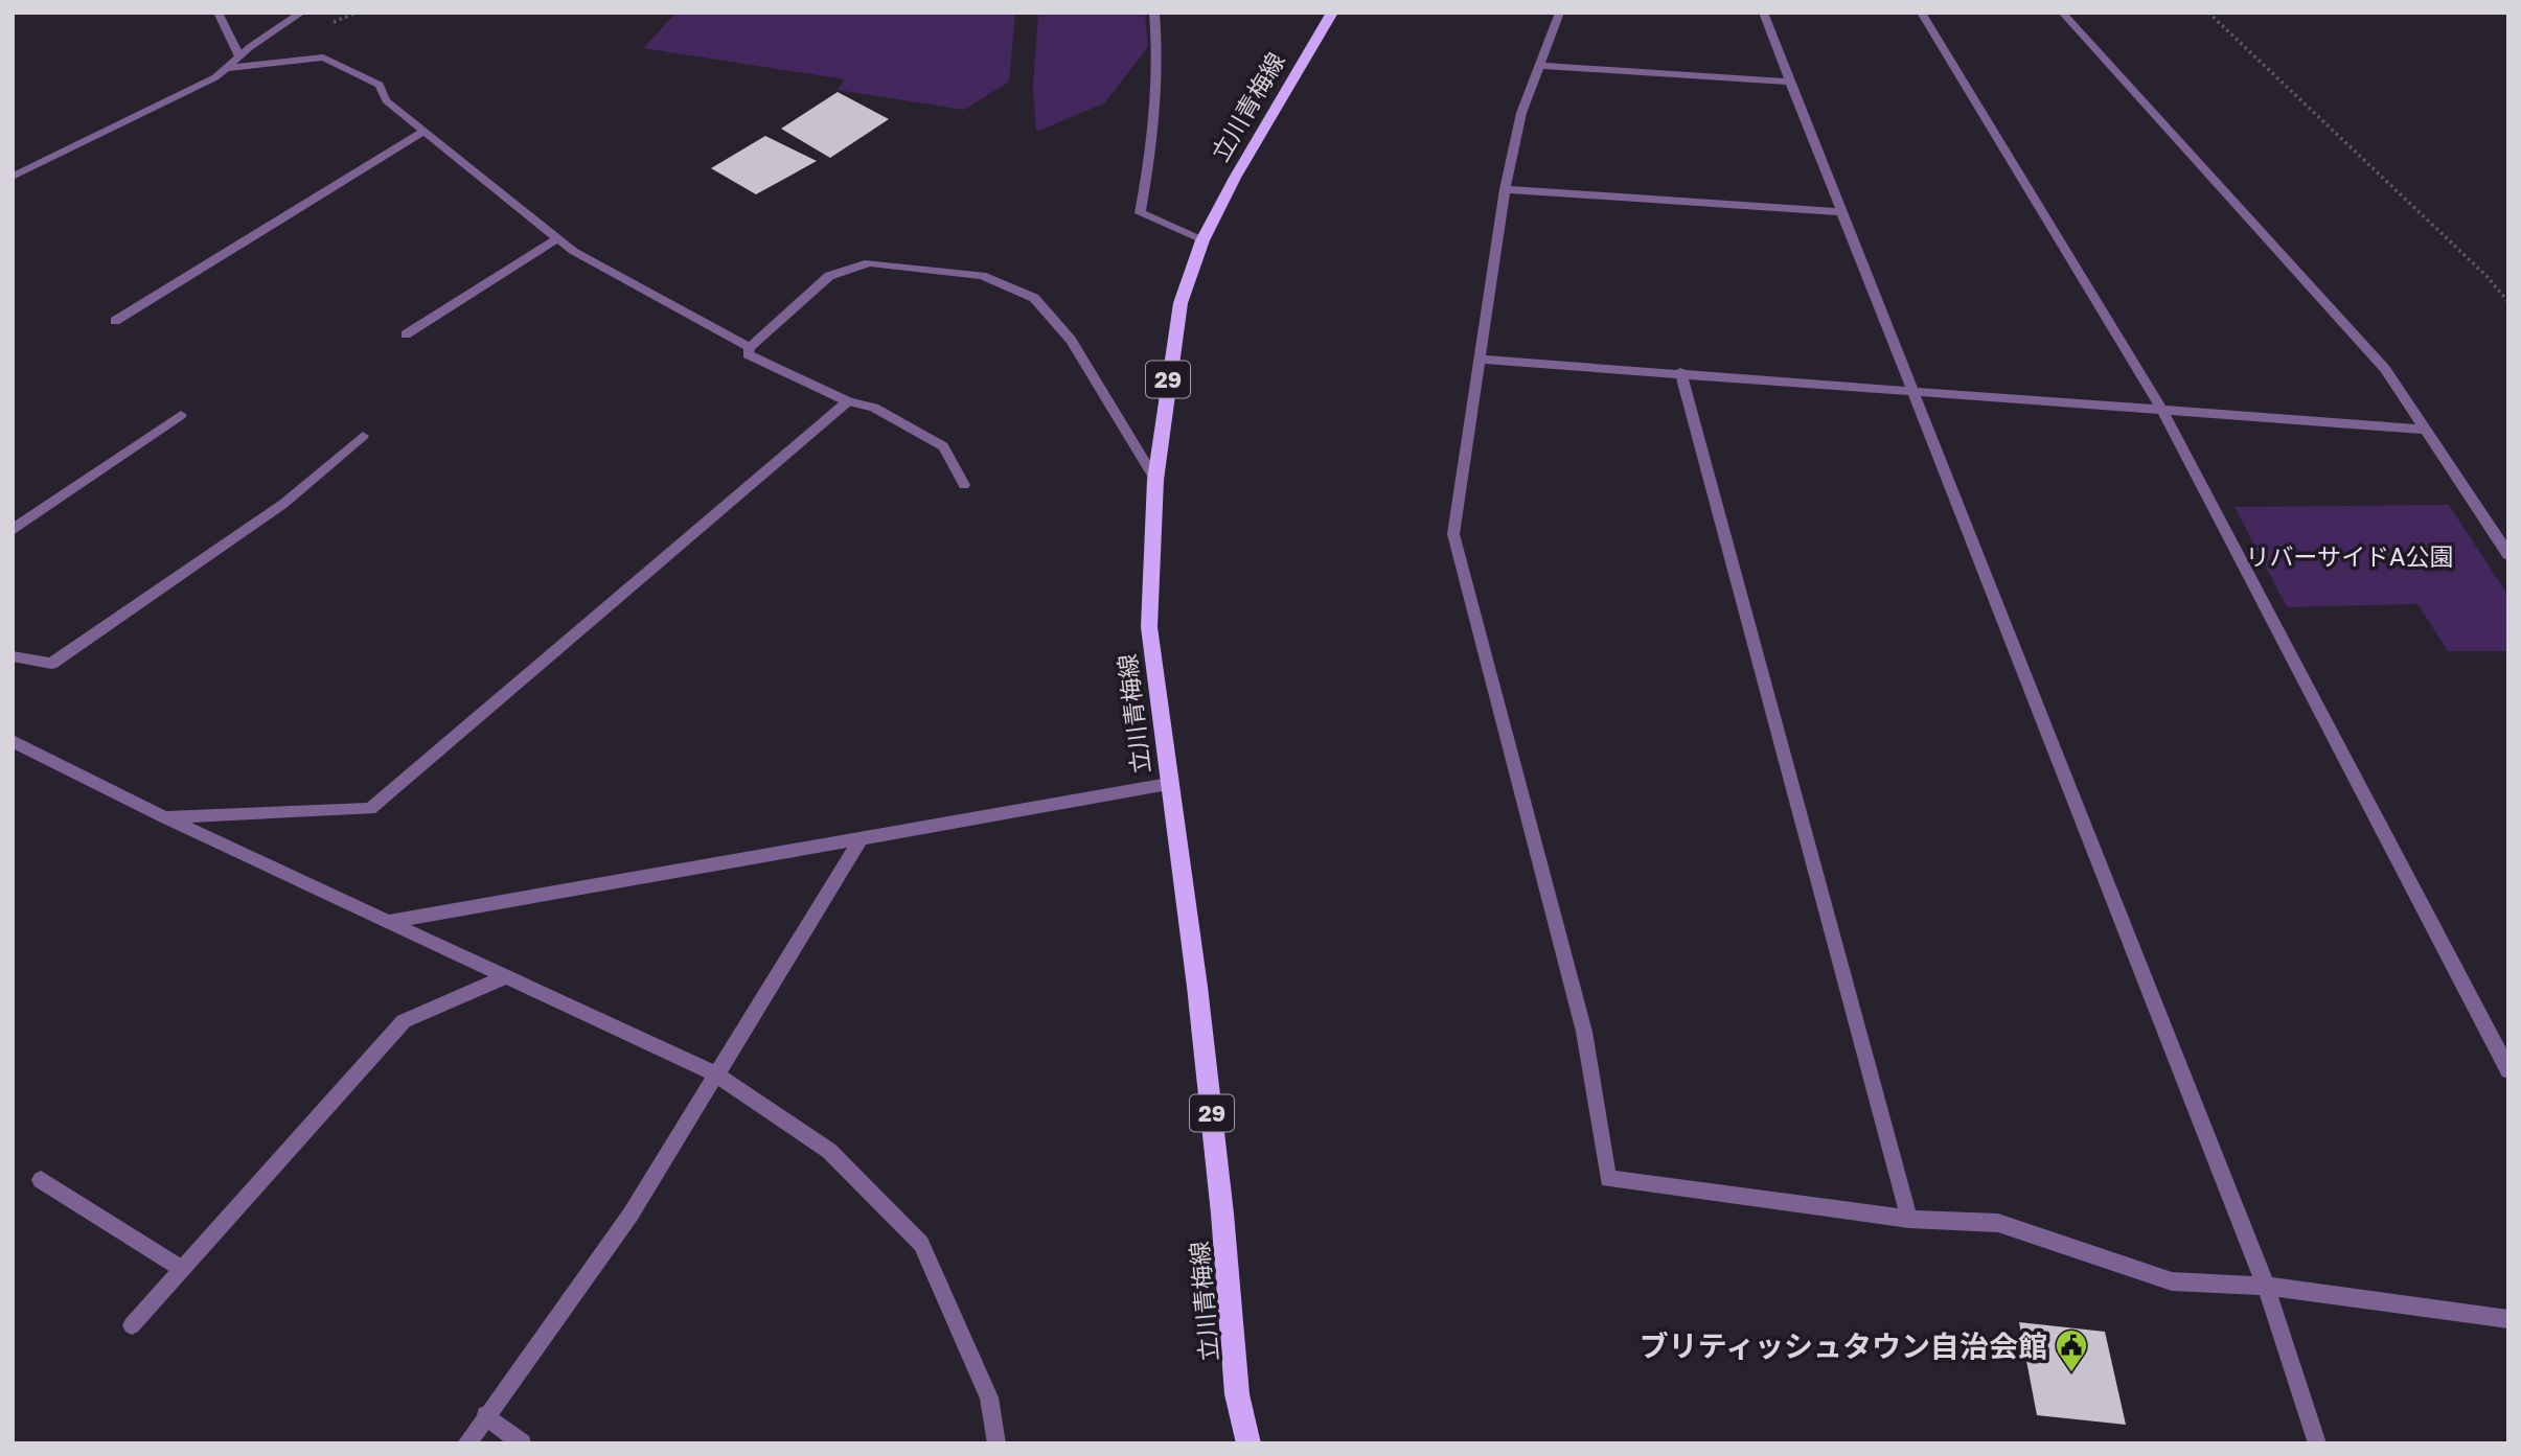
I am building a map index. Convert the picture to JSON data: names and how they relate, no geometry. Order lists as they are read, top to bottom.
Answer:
{
  "streets": {
    "main road": ["立川青梅線", "29"]
  },
  "parks": ["リバーサイドA公園"],
  "places": {
    "public building": ["ブリティッシュタウン自治会館"]
  }
}
